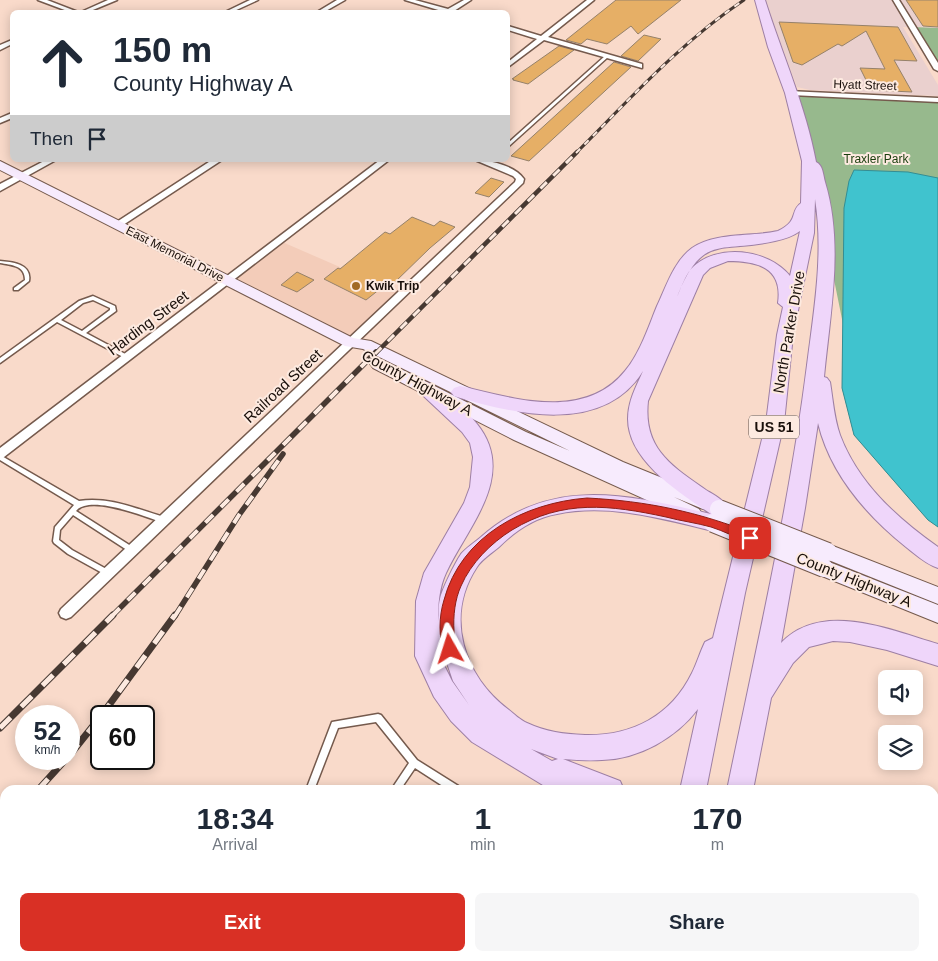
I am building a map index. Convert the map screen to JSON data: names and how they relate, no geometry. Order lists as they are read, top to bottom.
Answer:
{
  "streets": {
    "main road": [
      "East Memorial Drive",
      "North Parker Drive",
      "County Highway A",
      "US 51"
    ],
    "street": ["Hyatt Street", "Harding Street", "Railroad Street"]
  },
  "crossings": [
    ["Hyatt Street", "North Parker Drive"],
    ["East Memorial Drive", "Harding Street"],
    ["East Memorial Drive", "County Highway A"],
    ["East Memorial Drive", "Railroad Street"],
    ["County Highway A", "Railroad Street"]
  ],
  "parks": ["Traxler Park"],
  "places": ["Kwik Trip"],
  "page": {
    "turn": ["150 m", "County Highway A"],
    "then": "Then",
    "speed": "52 km/h",
    "limit": "60",
    "eta": [
      "18:34",
      "Arrival",
      "1",
      "min",
      "170",
      "m"
    ],
    "buttons": ["Exit", "Share"]
  }
}
